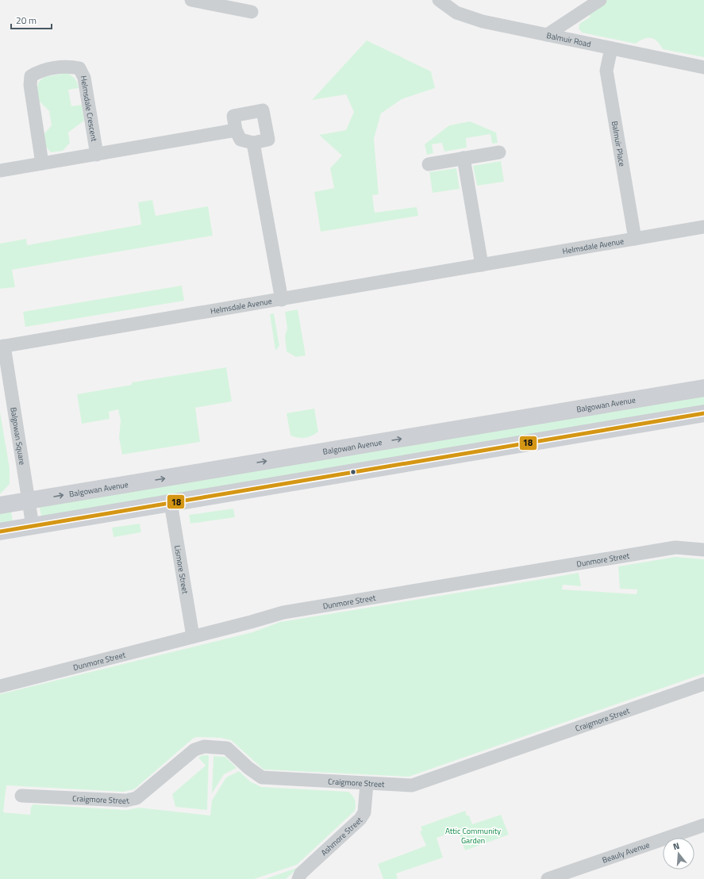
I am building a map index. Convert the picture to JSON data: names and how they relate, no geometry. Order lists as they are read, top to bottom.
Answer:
{
  "streets": {
    "street": [
      "Balmuir Road",
      "Helmsdale Crescent",
      "Balmuir Place",
      "Helmsdale Avenue",
      "Balgowan Avenue",
      "Balgowan Square",
      "Dunmore Street",
      "Lismore Street",
      "Craigmore Street",
      "Ashmore Street",
      "Beauly Avenue"
    ]
  },
  "crossings": [
    ["Balmuir Road", "Balmuir Place"],
    ["Balmuir Place", "Helmsdale Avenue"],
    ["Helmsdale Avenue", "Balgowan Square"],
    ["Balgowan Avenue", "Balgowan Square"],
    ["Dunmore Street", "Lismore Street"],
    ["Craigmore Street", "Ashmore Street"]
  ],
  "parks": ["Attic Community Garden"],
  "lines": ["transit line 18"],
  "scale_bar": "20 m",
  "north": "top"
}
